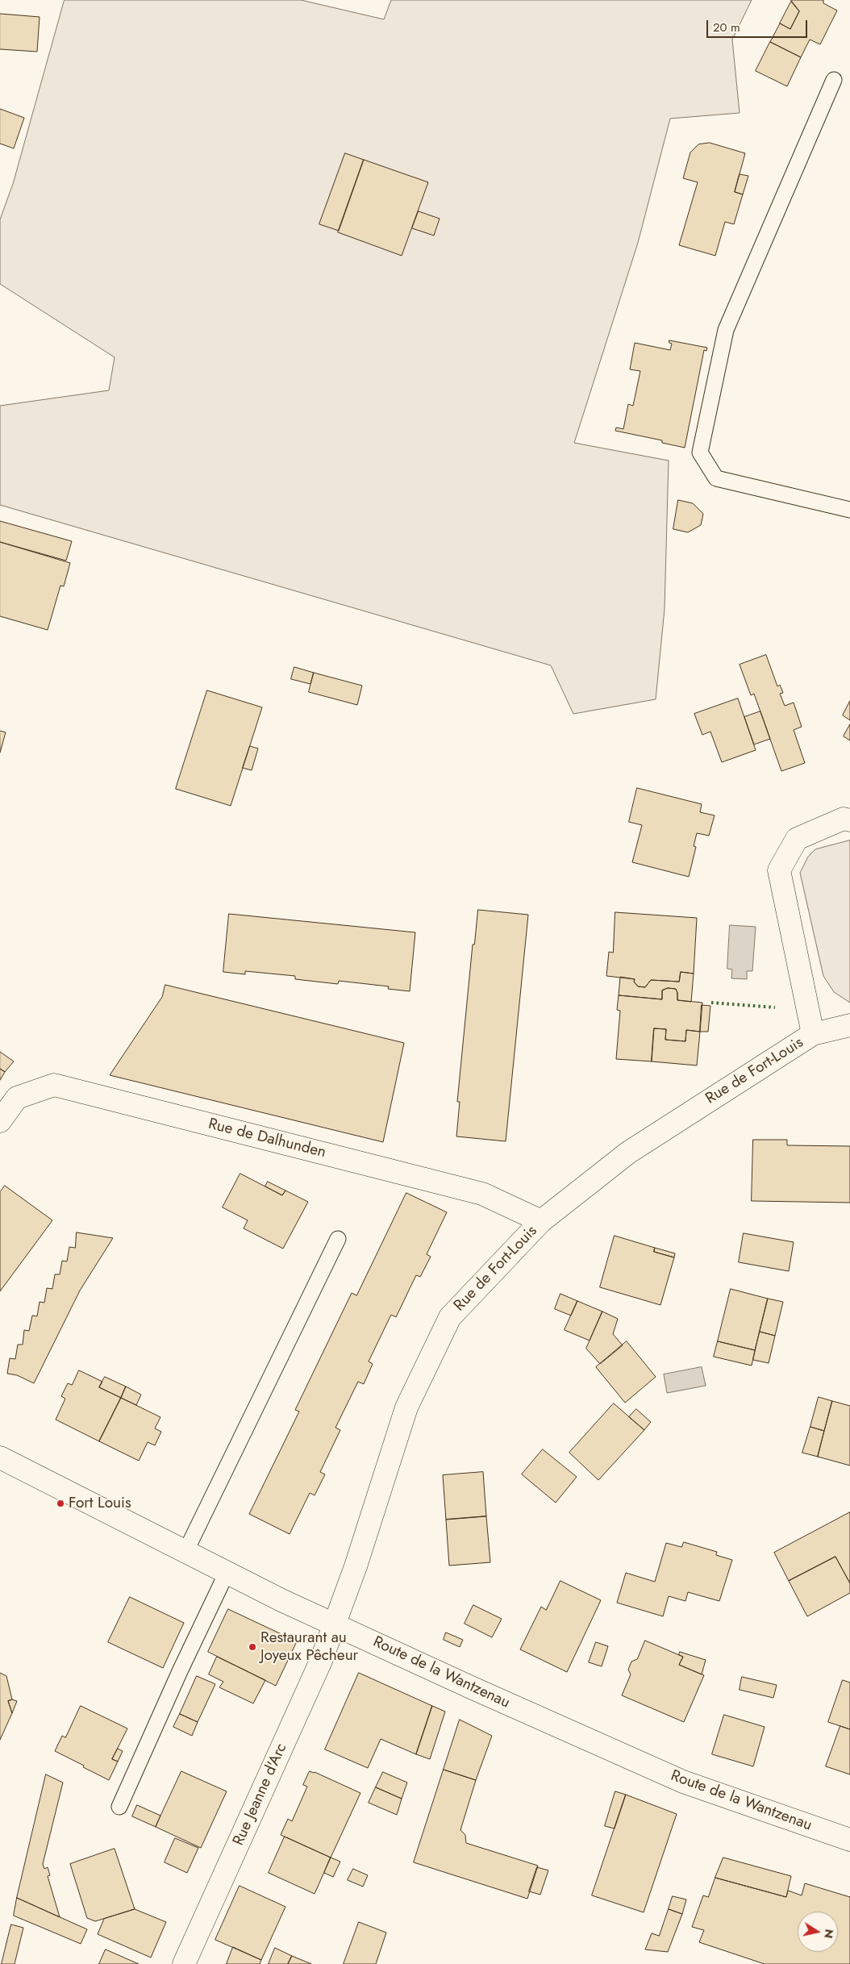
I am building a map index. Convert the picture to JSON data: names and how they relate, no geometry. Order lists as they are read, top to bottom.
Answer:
{
  "streets": {
    "street": [
      "Rue de Fort-Louis",
      "Rue de Dalhunden",
      "Route de la Wantzenau",
      "Rue Jeanne d'Arc"
    ]
  },
  "crossings": [
    ["Rue de Fort-Louis", "Rue de Dalhunden"],
    ["Rue de Fort-Louis", "Route de la Wantzenau"],
    ["Rue de Fort-Louis", "Rue Jeanne d'Arc"],
    ["Route de la Wantzenau", "Rue Jeanne d'Arc"]
  ],
  "places": ["Fort Louis", "Restaurant au Joyeux Pêcheur"],
  "scale_bar": "20 m",
  "north": "right"
}
